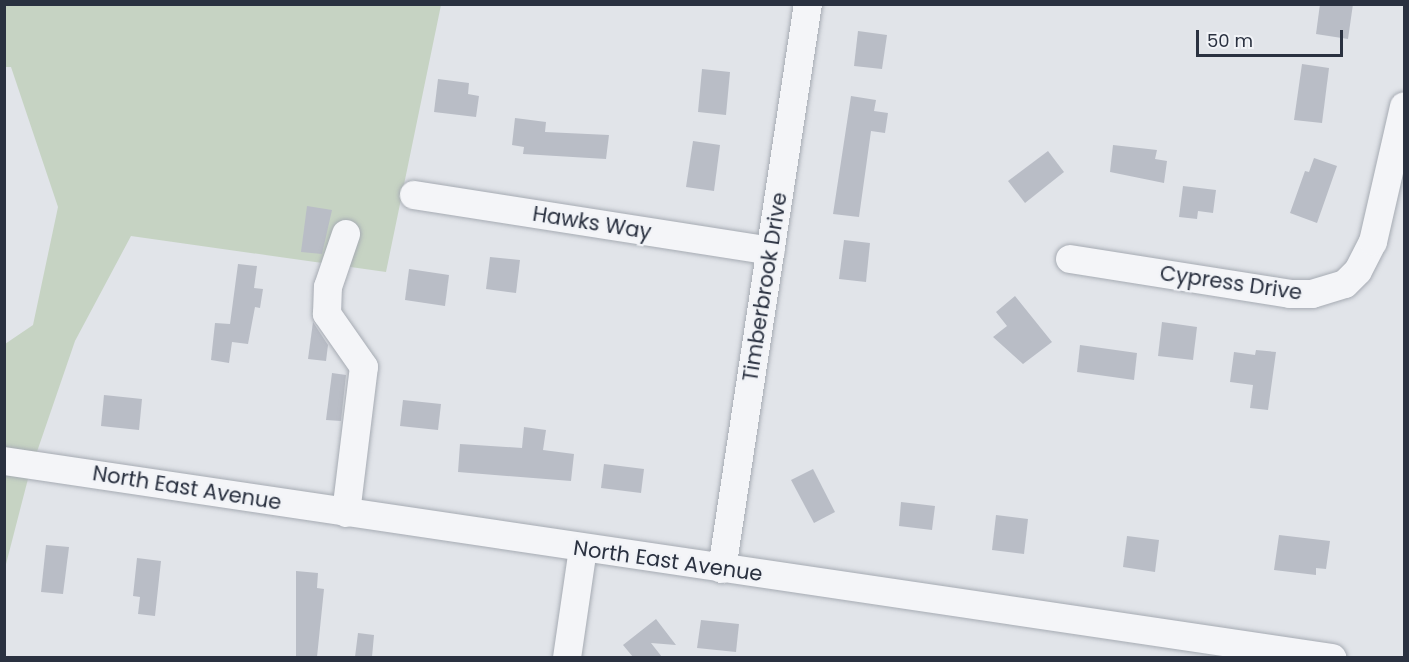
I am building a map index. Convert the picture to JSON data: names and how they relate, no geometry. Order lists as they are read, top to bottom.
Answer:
{
  "streets": {
    "street": [
      "Hawks Way",
      "Cypress Drive",
      "Timberbrook Drive",
      "North East Avenue"
    ]
  },
  "crossings": [
    ["Hawks Way", "Timberbrook Drive"],
    ["Timberbrook Drive", "North East Avenue"]
  ],
  "scale_bar": "50 m"
}
